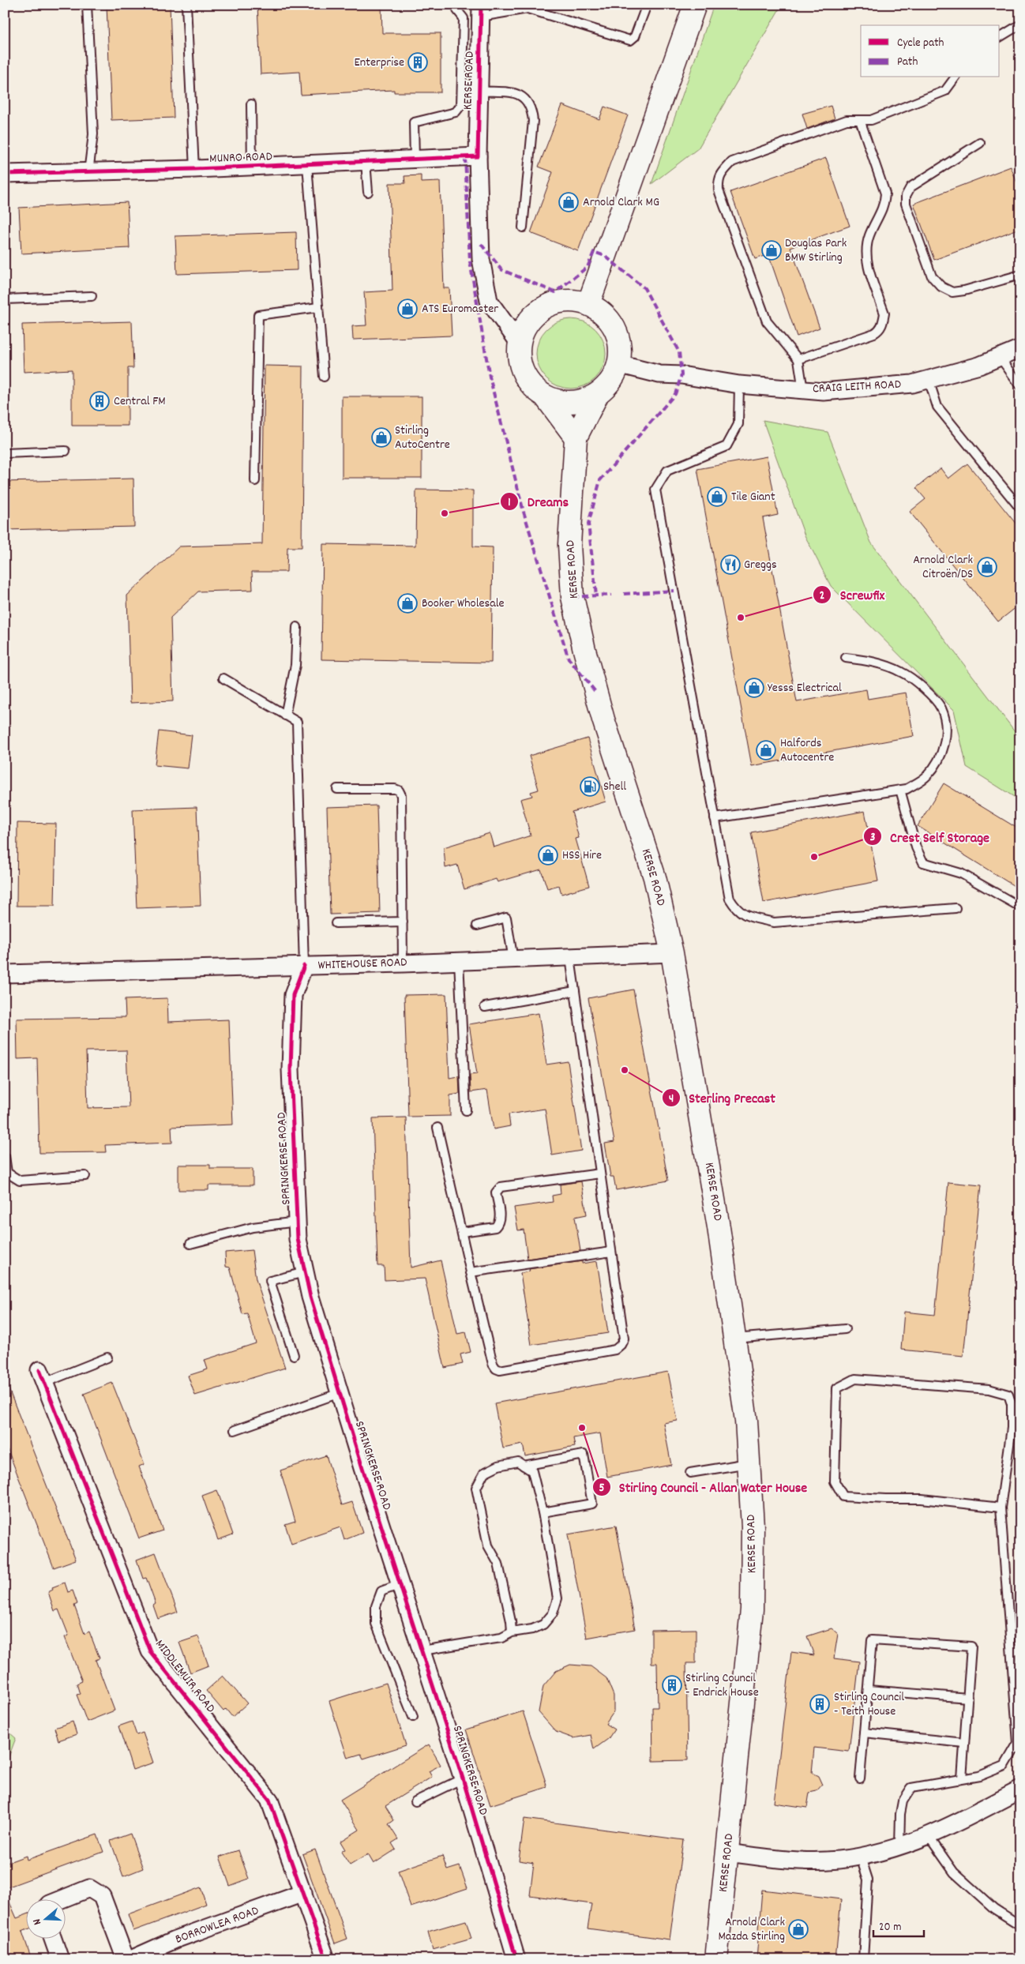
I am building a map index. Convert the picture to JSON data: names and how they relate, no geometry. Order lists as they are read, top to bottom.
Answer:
{
  "streets": {
    "main road": ["KERSE ROAD"],
    "street": [
      "MUNRO ROAD",
      "CRAIG LEITH ROAD",
      "WHITEHOUSE ROAD",
      "SPRINGKERSE ROAD",
      "MIDDLEMUIR ROAD",
      "BORROWLEA ROAD"
    ]
  },
  "crossings": [
    ["KERSE ROAD", "MUNRO ROAD"],
    ["KERSE ROAD", "CRAIG LEITH ROAD"],
    ["KERSE ROAD", "WHITEHOUSE ROAD"],
    ["WHITEHOUSE ROAD", "SPRINGKERSE ROAD"],
    ["MIDDLEMUIR ROAD", "BORROWLEA ROAD"]
  ],
  "places": {
    "building": [
      "Enterprise",
      "Central FM",
      "Stirling Council - Endrick House",
      "Stirling Council - Teith House"
    ],
    "shop": [
      "Arnold Clark MG",
      "Douglas Park BMW Stirling",
      "ATS Euromaster",
      "Stirling AutoCentre",
      "Tile Giant",
      "Arnold Clark Citroën/DS",
      "Booker Wholesale",
      "Yesss Electrical",
      "Halfords Autocentre",
      "HSS Hire",
      "Arnold Clark Mazda Stirling"
    ],
    "other": [
      "Dreams",
      "Screwfix",
      "Crest Self Storage",
      "Sterling Precast",
      "Stirling Council - Allan Water House"
    ],
    "restaurant": ["Greggs"],
    "fuel station": ["Shell"]
  },
  "legend": ["Cycle path", "Path"],
  "scale_bar": "20 m",
  "north": "left"
}
